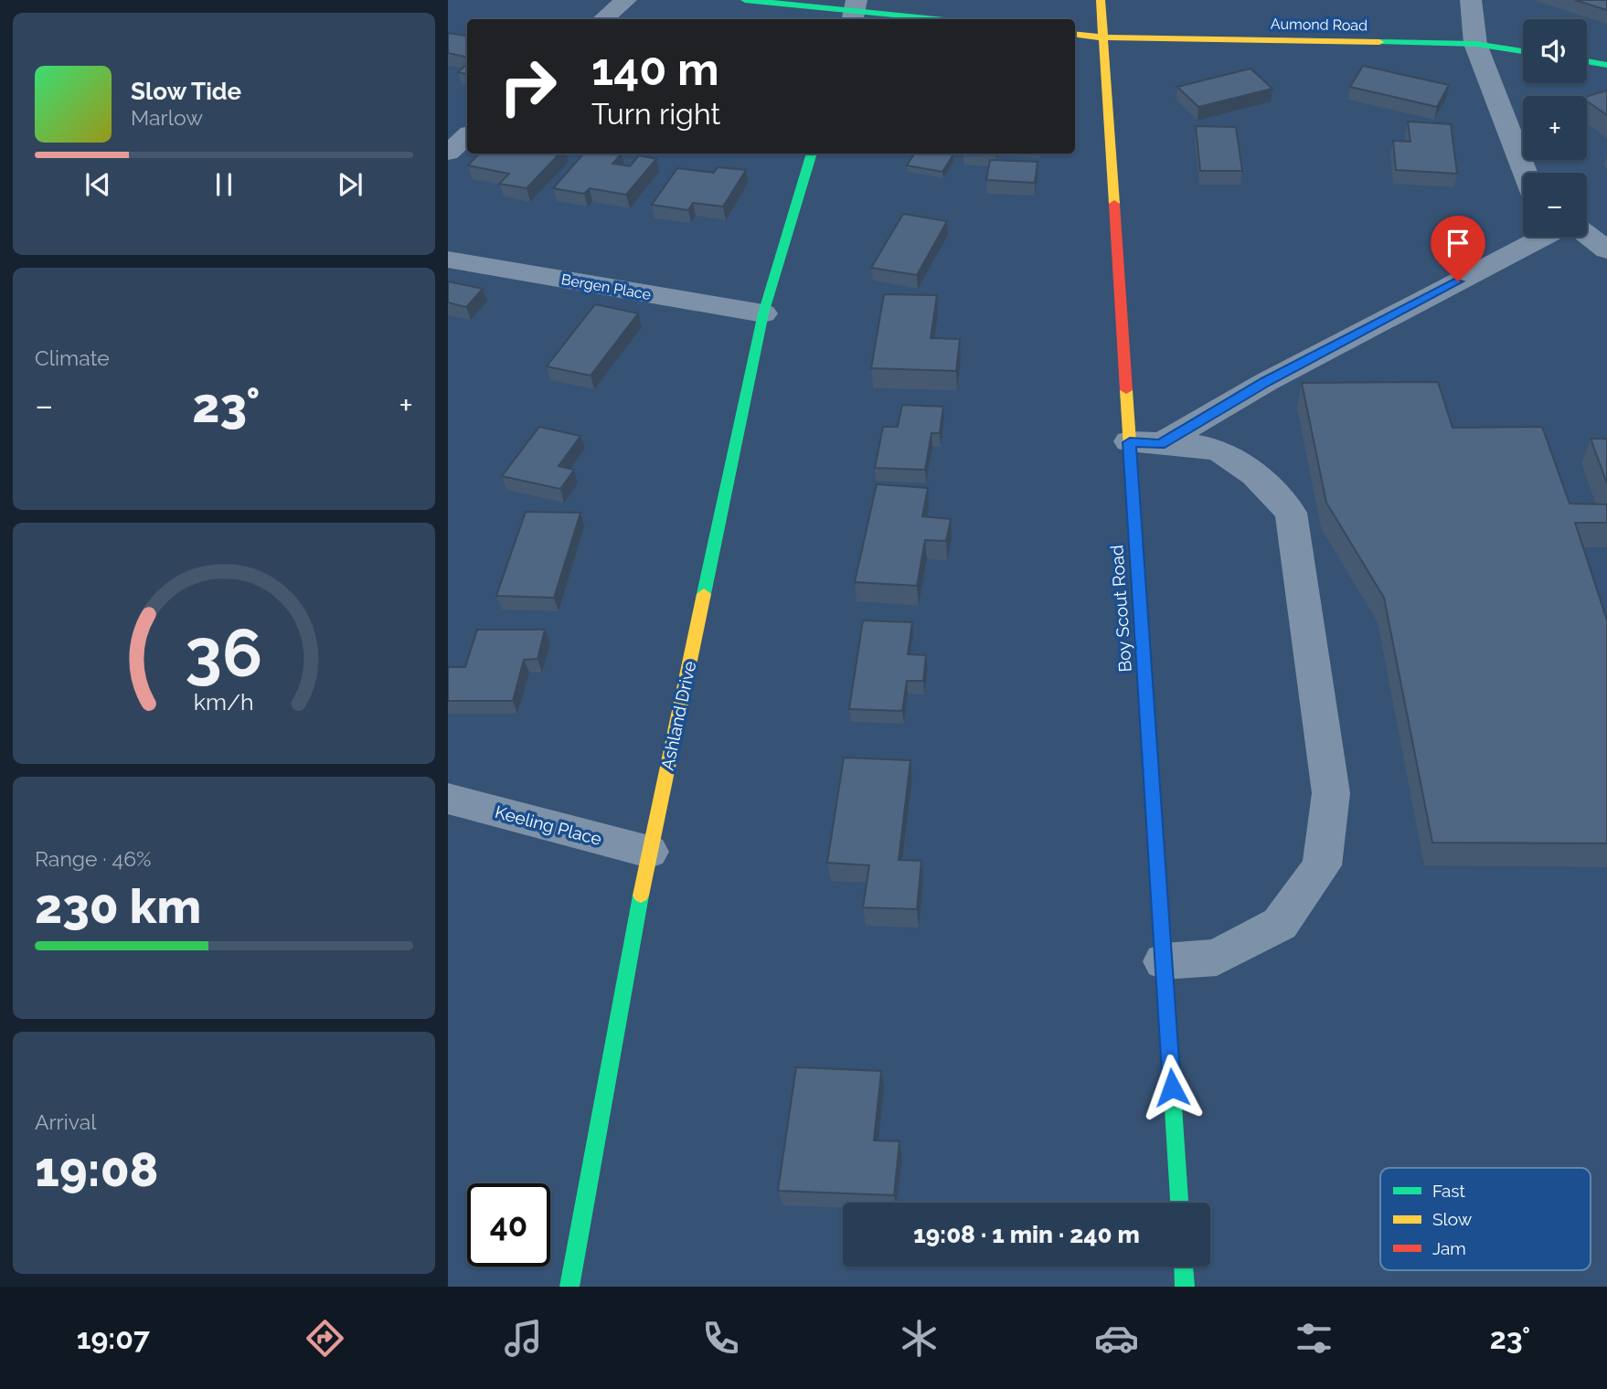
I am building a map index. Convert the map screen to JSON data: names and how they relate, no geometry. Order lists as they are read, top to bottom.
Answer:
{
  "streets": {
    "street": [
      "Aumond Road",
      "Bergen Place",
      "Boy Scout Road",
      "Ashland Drive",
      "Keeling Place"
    ]
  },
  "crossings": [
    ["Aumond Road", "Boy Scout Road"],
    ["Bergen Place", "Ashland Drive"],
    ["Ashland Drive", "Keeling Place"]
  ],
  "legend": ["Fast", "Slow", "Jam"],
  "page": {
    "map_buttons": ["+", "−"],
    "turn": ["140 m", "Turn right"],
    "song": ["Slow Tide", "Marlow"],
    "tile": [
      "Climate",
      ["Range · 46%", "230 km"],
      ["Arrival", "19:08"]
    ],
    "heat": ["−", "23°", "+"],
    "limit": "40",
    "trip": "19:08 · 1 min · 240 m",
    "tabs": ["19:07", "23°"],
    "gauge": ["36", "km/h"]
  }
}
